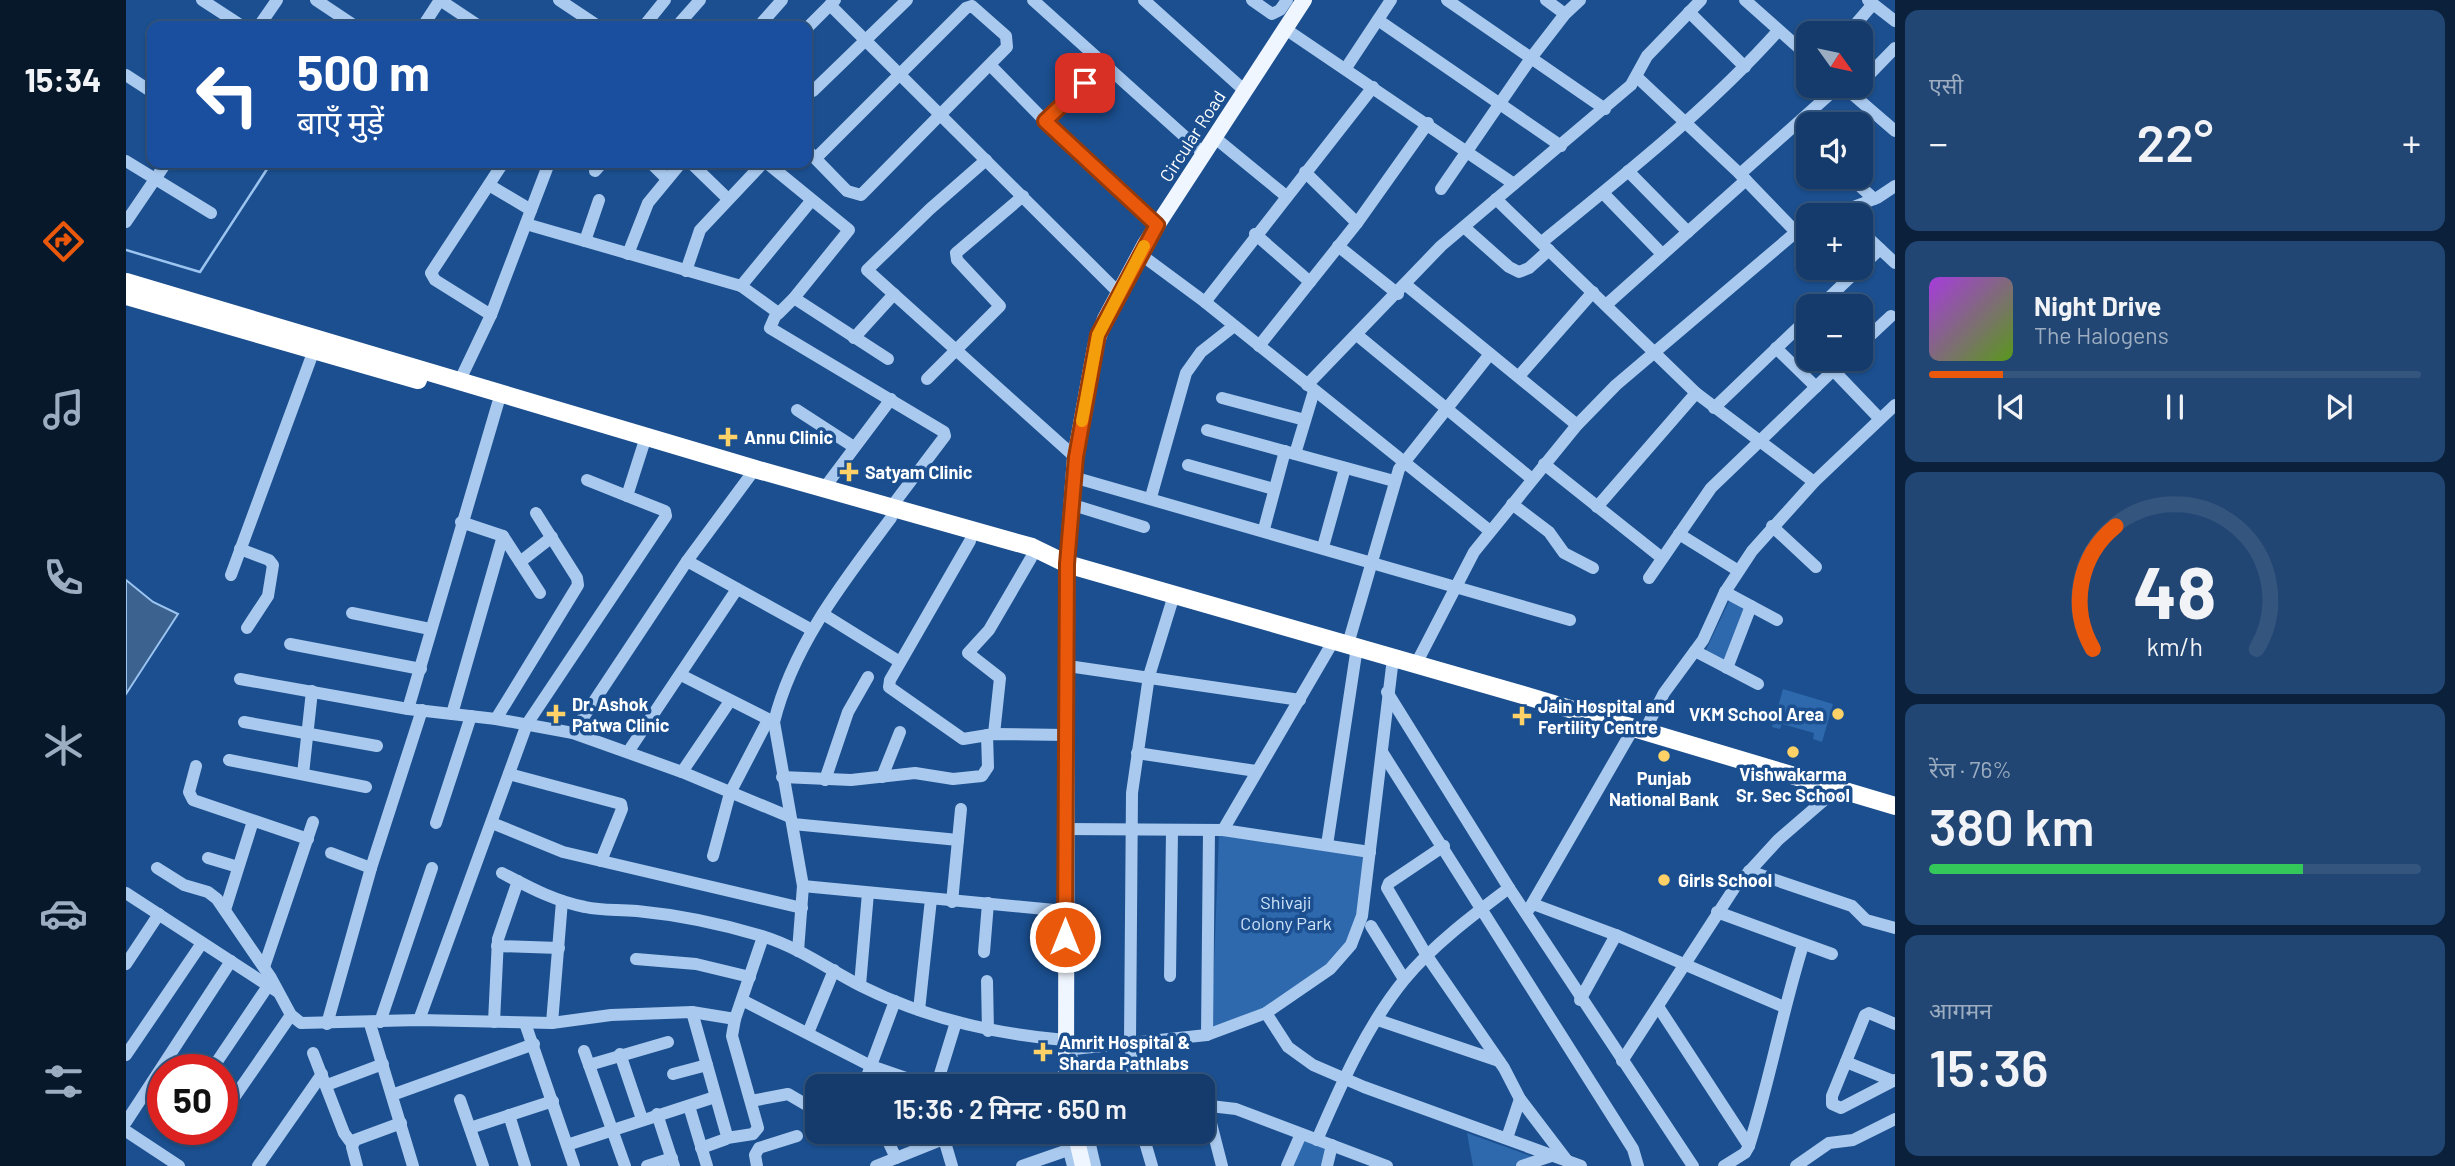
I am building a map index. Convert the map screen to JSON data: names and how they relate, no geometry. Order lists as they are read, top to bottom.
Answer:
{
  "streets": {
    "main road": ["Circular Road"]
  },
  "parks": ["Shivaji Colony Park"],
  "places": {
    "health": [
      "Annu Clinic",
      "Satyam Clinic",
      "Dr. Ashok Patwa Clinic",
      "Jain Hospital and Fertility Centre",
      "Amrit Hospital & Sharda Pathlabs"
    ],
    "other": [
      "VKM School Area",
      "Vishwakarma Sr. Sec School",
      "Punjab National Bank",
      "Girls School"
    ]
  },
  "north": "bottom right",
  "page": {
    "tabs": "15:34",
    "tile": [
      "एसी",
      ["रेंज · 76%", "380 km"],
      ["आगमन", "15:36"]
    ],
    "map_buttons": ["+", "−"],
    "turn": ["500 m", "बाएँ मुड़ें"],
    "heat": ["−", "22°", "+"],
    "song": ["Night Drive", "The Halogens"],
    "limit": "50",
    "trip": "15:36 · 2 मिनट · 650 m",
    "gauge": ["48", "km/h"]
  }
}
